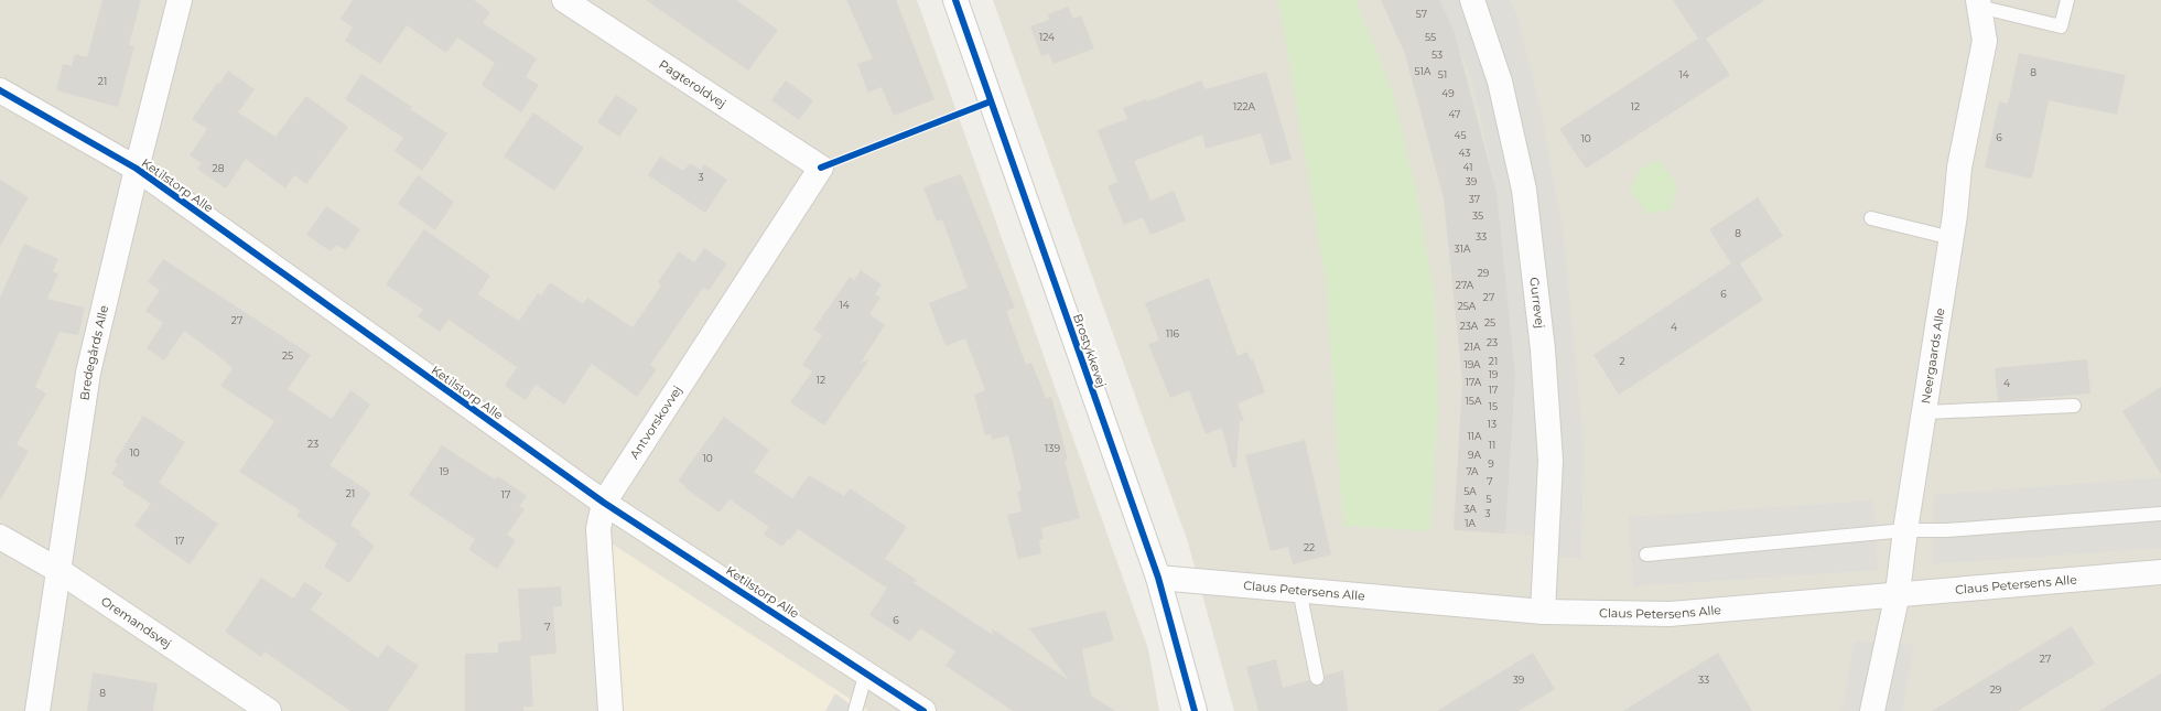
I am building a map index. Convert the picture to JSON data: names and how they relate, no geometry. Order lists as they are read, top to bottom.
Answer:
{
  "streets": {
    "street": [
      "Pagteroldvej",
      "Ketilstorp Alle",
      "Gurrevej",
      "Brostykkevej",
      "Bredegårds Alle",
      "Neergaards Alle",
      "Antvorskovvej",
      "Claus Petersens Alle",
      "Oremandsvej"
    ]
  },
  "crossings": [
    ["Pagteroldvej", "Antvorskovvej"],
    ["Ketilstorp Alle", "Bredegårds Alle"],
    ["Ketilstorp Alle", "Antvorskovvej"],
    ["Gurrevej", "Claus Petersens Alle"],
    ["Brostykkevej", "Claus Petersens Alle"],
    ["Bredegårds Alle", "Oremandsvej"],
    ["Neergaards Alle", "Claus Petersens Alle"]
  ],
  "house_numbers": [
    "57",
    "124",
    "55",
    "53",
    "51A",
    "8",
    "51",
    "14",
    "21",
    "49",
    "122A",
    "12",
    "47",
    "45",
    "6",
    "10",
    "43",
    "41",
    "28",
    "3",
    "39",
    "37",
    "35",
    "8",
    "33",
    "31A",
    "29",
    "27A",
    "6",
    "27",
    "14",
    "25A",
    "27",
    "25",
    "23A",
    "4",
    "116",
    "23",
    "21A",
    "25",
    "21",
    "2",
    "19A",
    "19",
    "12",
    "17A",
    "4",
    "17",
    "15A",
    "15",
    "13",
    "11A",
    "23",
    "11",
    "139",
    "10",
    "9A",
    "10",
    "9",
    "19",
    "7A",
    "7",
    "5A",
    "21",
    "17",
    "5",
    "3A",
    "3",
    "1A",
    "17",
    "22",
    "6",
    "7",
    "27",
    "39",
    "33",
    "29",
    "8"
  ]
}
